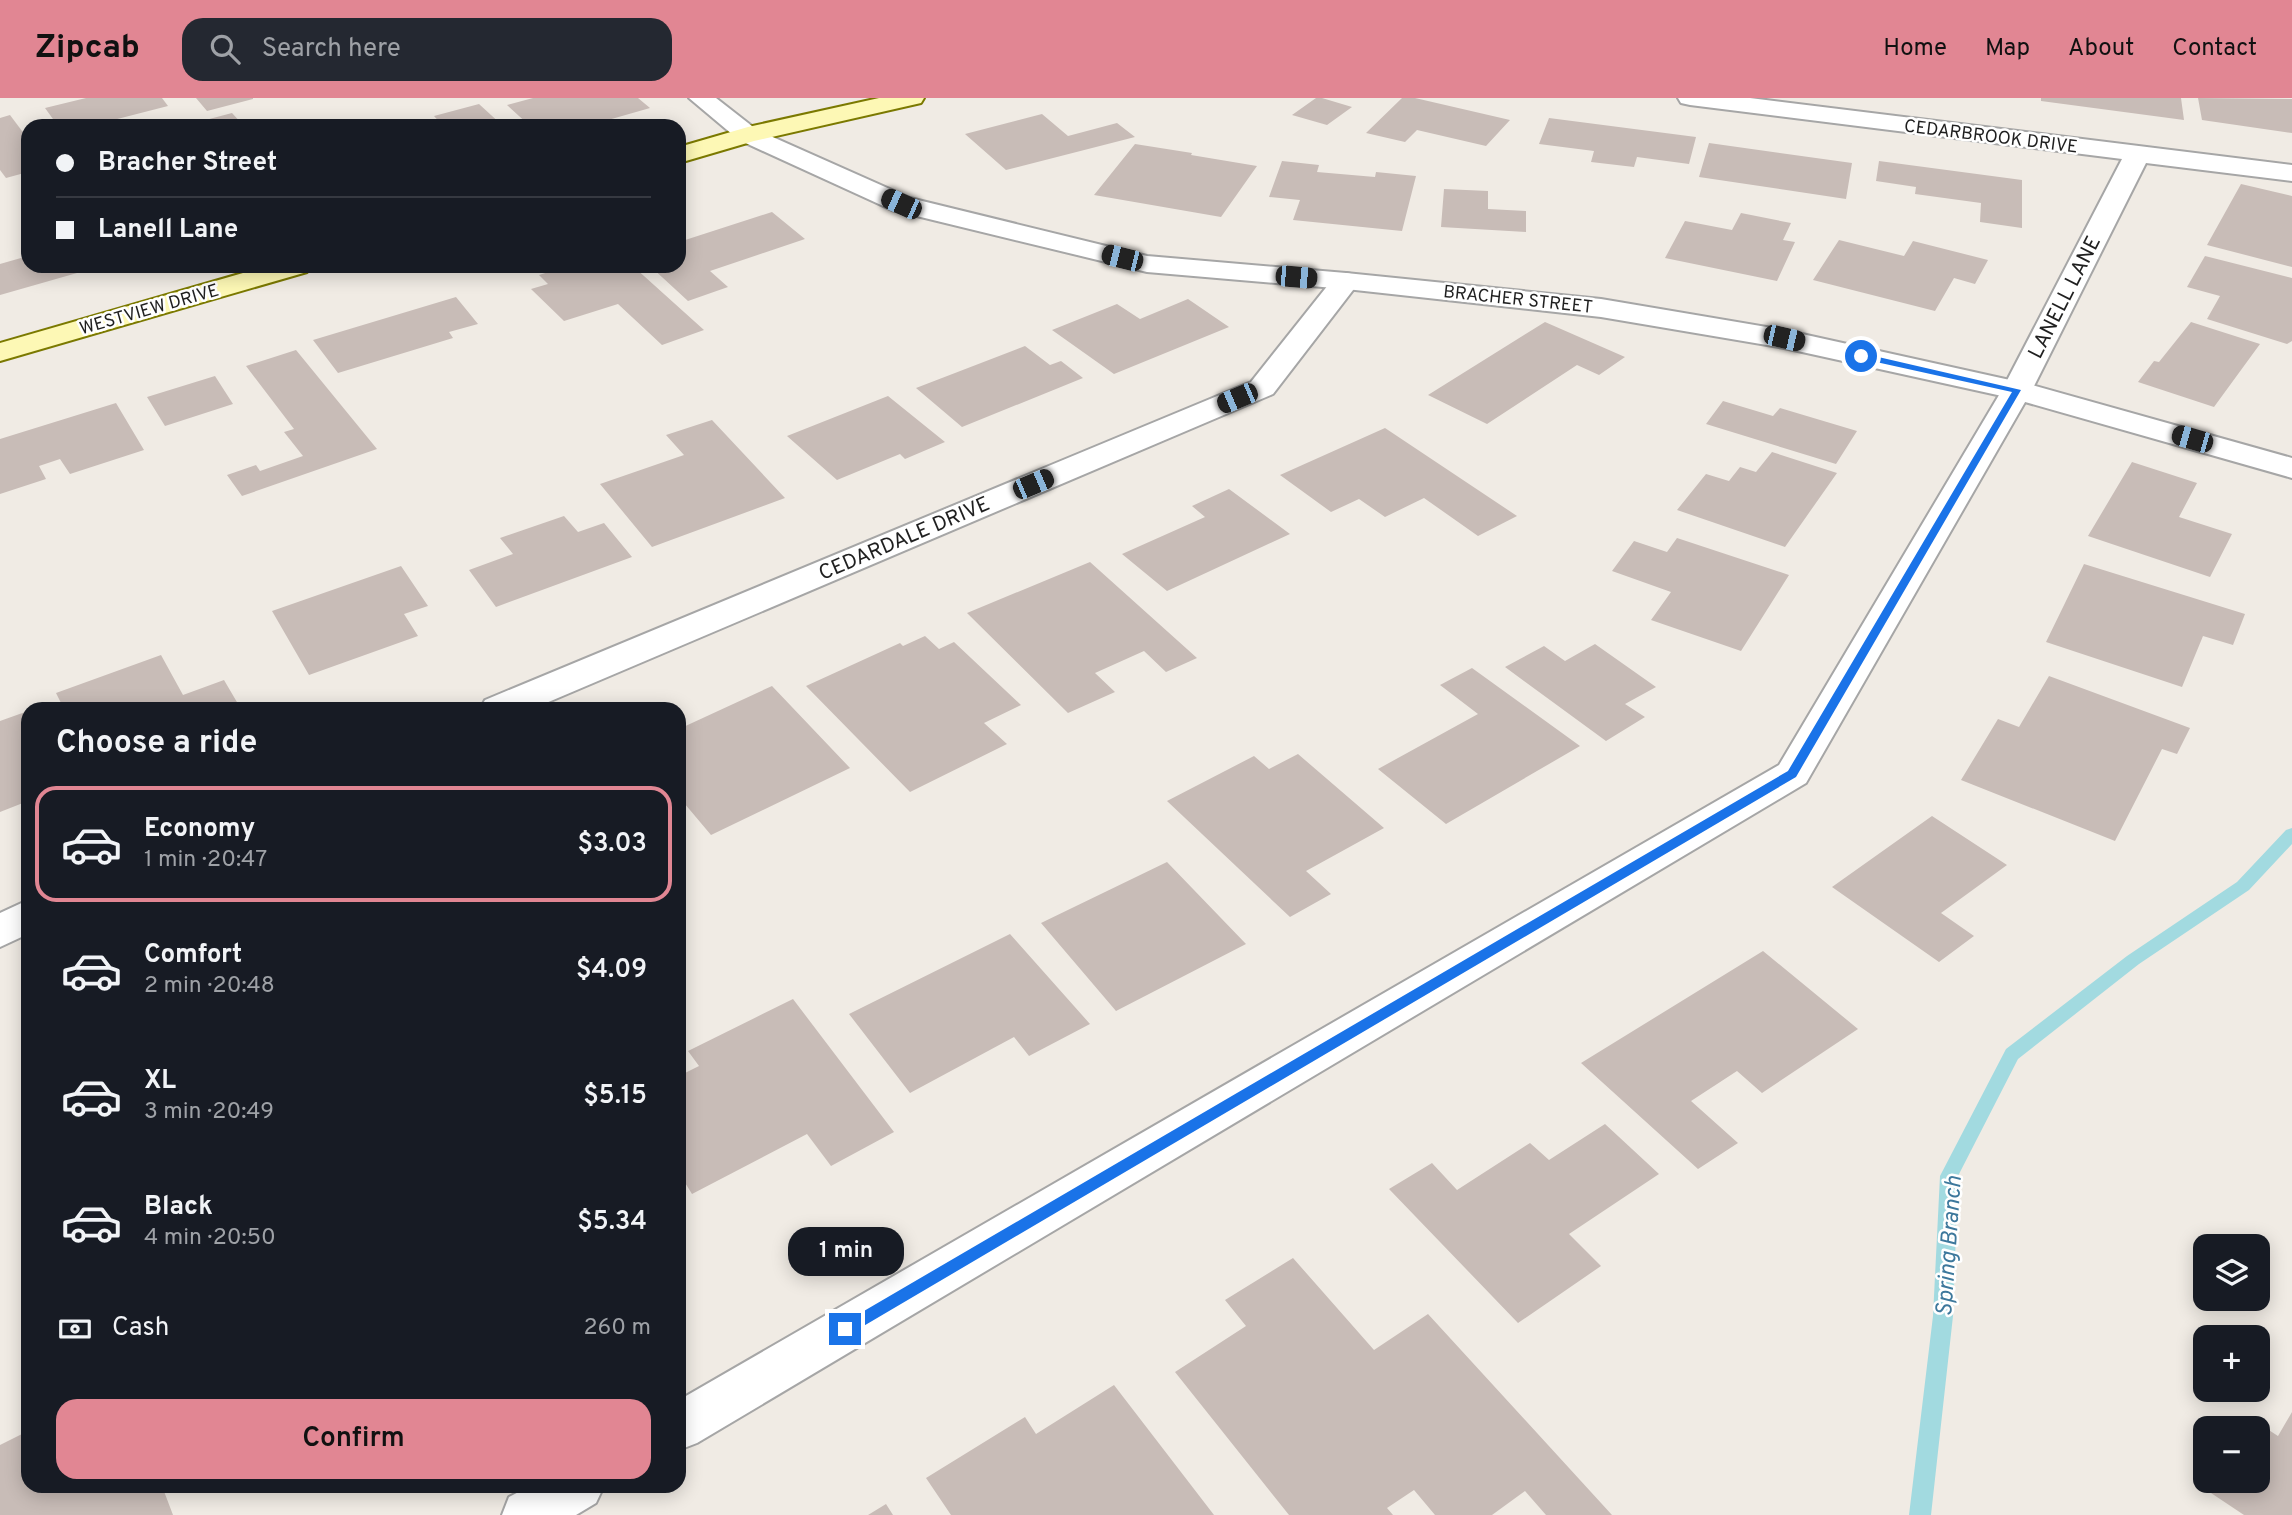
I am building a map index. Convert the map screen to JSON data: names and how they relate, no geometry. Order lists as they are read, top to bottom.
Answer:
{
  "streets": {
    "main road": ["WESTVIEW DRIVE"],
    "street": [
      "CEDARBROOK DRIVE",
      "LANELL LANE",
      "BRACHER STREET",
      "CEDARDALE DRIVE"
    ]
  },
  "crossings": [
    ["CEDARBROOK DRIVE", "LANELL LANE"],
    ["LANELL LANE", "BRACHER STREET"],
    ["BRACHER STREET", "CEDARDALE DRIVE"]
  ],
  "water": ["Spring Branch"],
  "page": {
    "header": "Zipcab",
    "search": "Search here",
    "nav": [
      "Home",
      "Map",
      "About",
      "Contact"
    ],
    "banner": ["Bracher Street", "Lanell Lane"],
    "heading": "Choose a ride",
    "list": [
      {
        "name": "Economy",
        "note": "1 min · 20:47",
        "value": "$3.03"
      },
      {
        "name": "Comfort",
        "note": "2 min · 20:48",
        "value": "$4.09"
      },
      {
        "name": "XL",
        "note": "3 min · 20:49",
        "value": "$5.15"
      },
      {
        "name": "Black",
        "note": "4 min · 20:50",
        "value": "$5.34"
      }
    ],
    "bubble": "1 min",
    "map_buttons": ["+", "−"],
    "pay": ["Cash", "260 m"],
    "buttons": "Confirm"
  }
}
